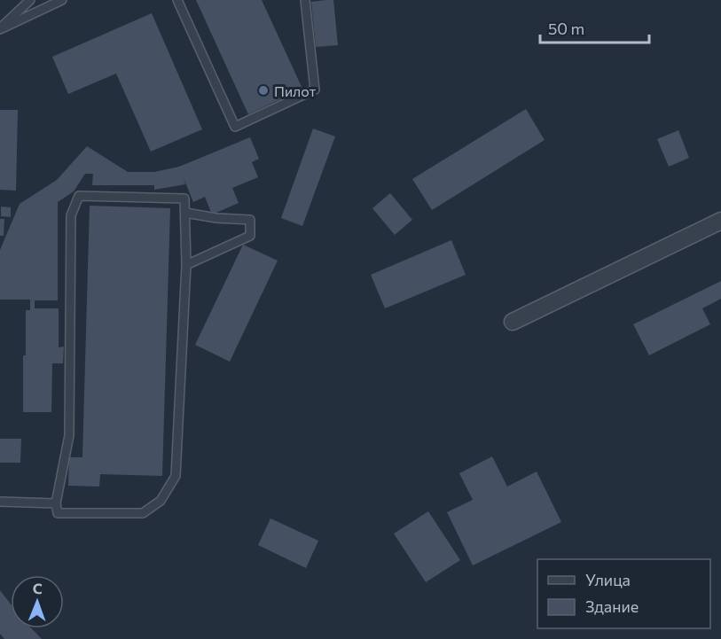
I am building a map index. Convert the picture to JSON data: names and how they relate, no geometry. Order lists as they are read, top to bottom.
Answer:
{
  "places": ["Пилот"],
  "legend": ["Улица", "Здание"],
  "scale_bar": "50 m",
  "north": "top"
}
